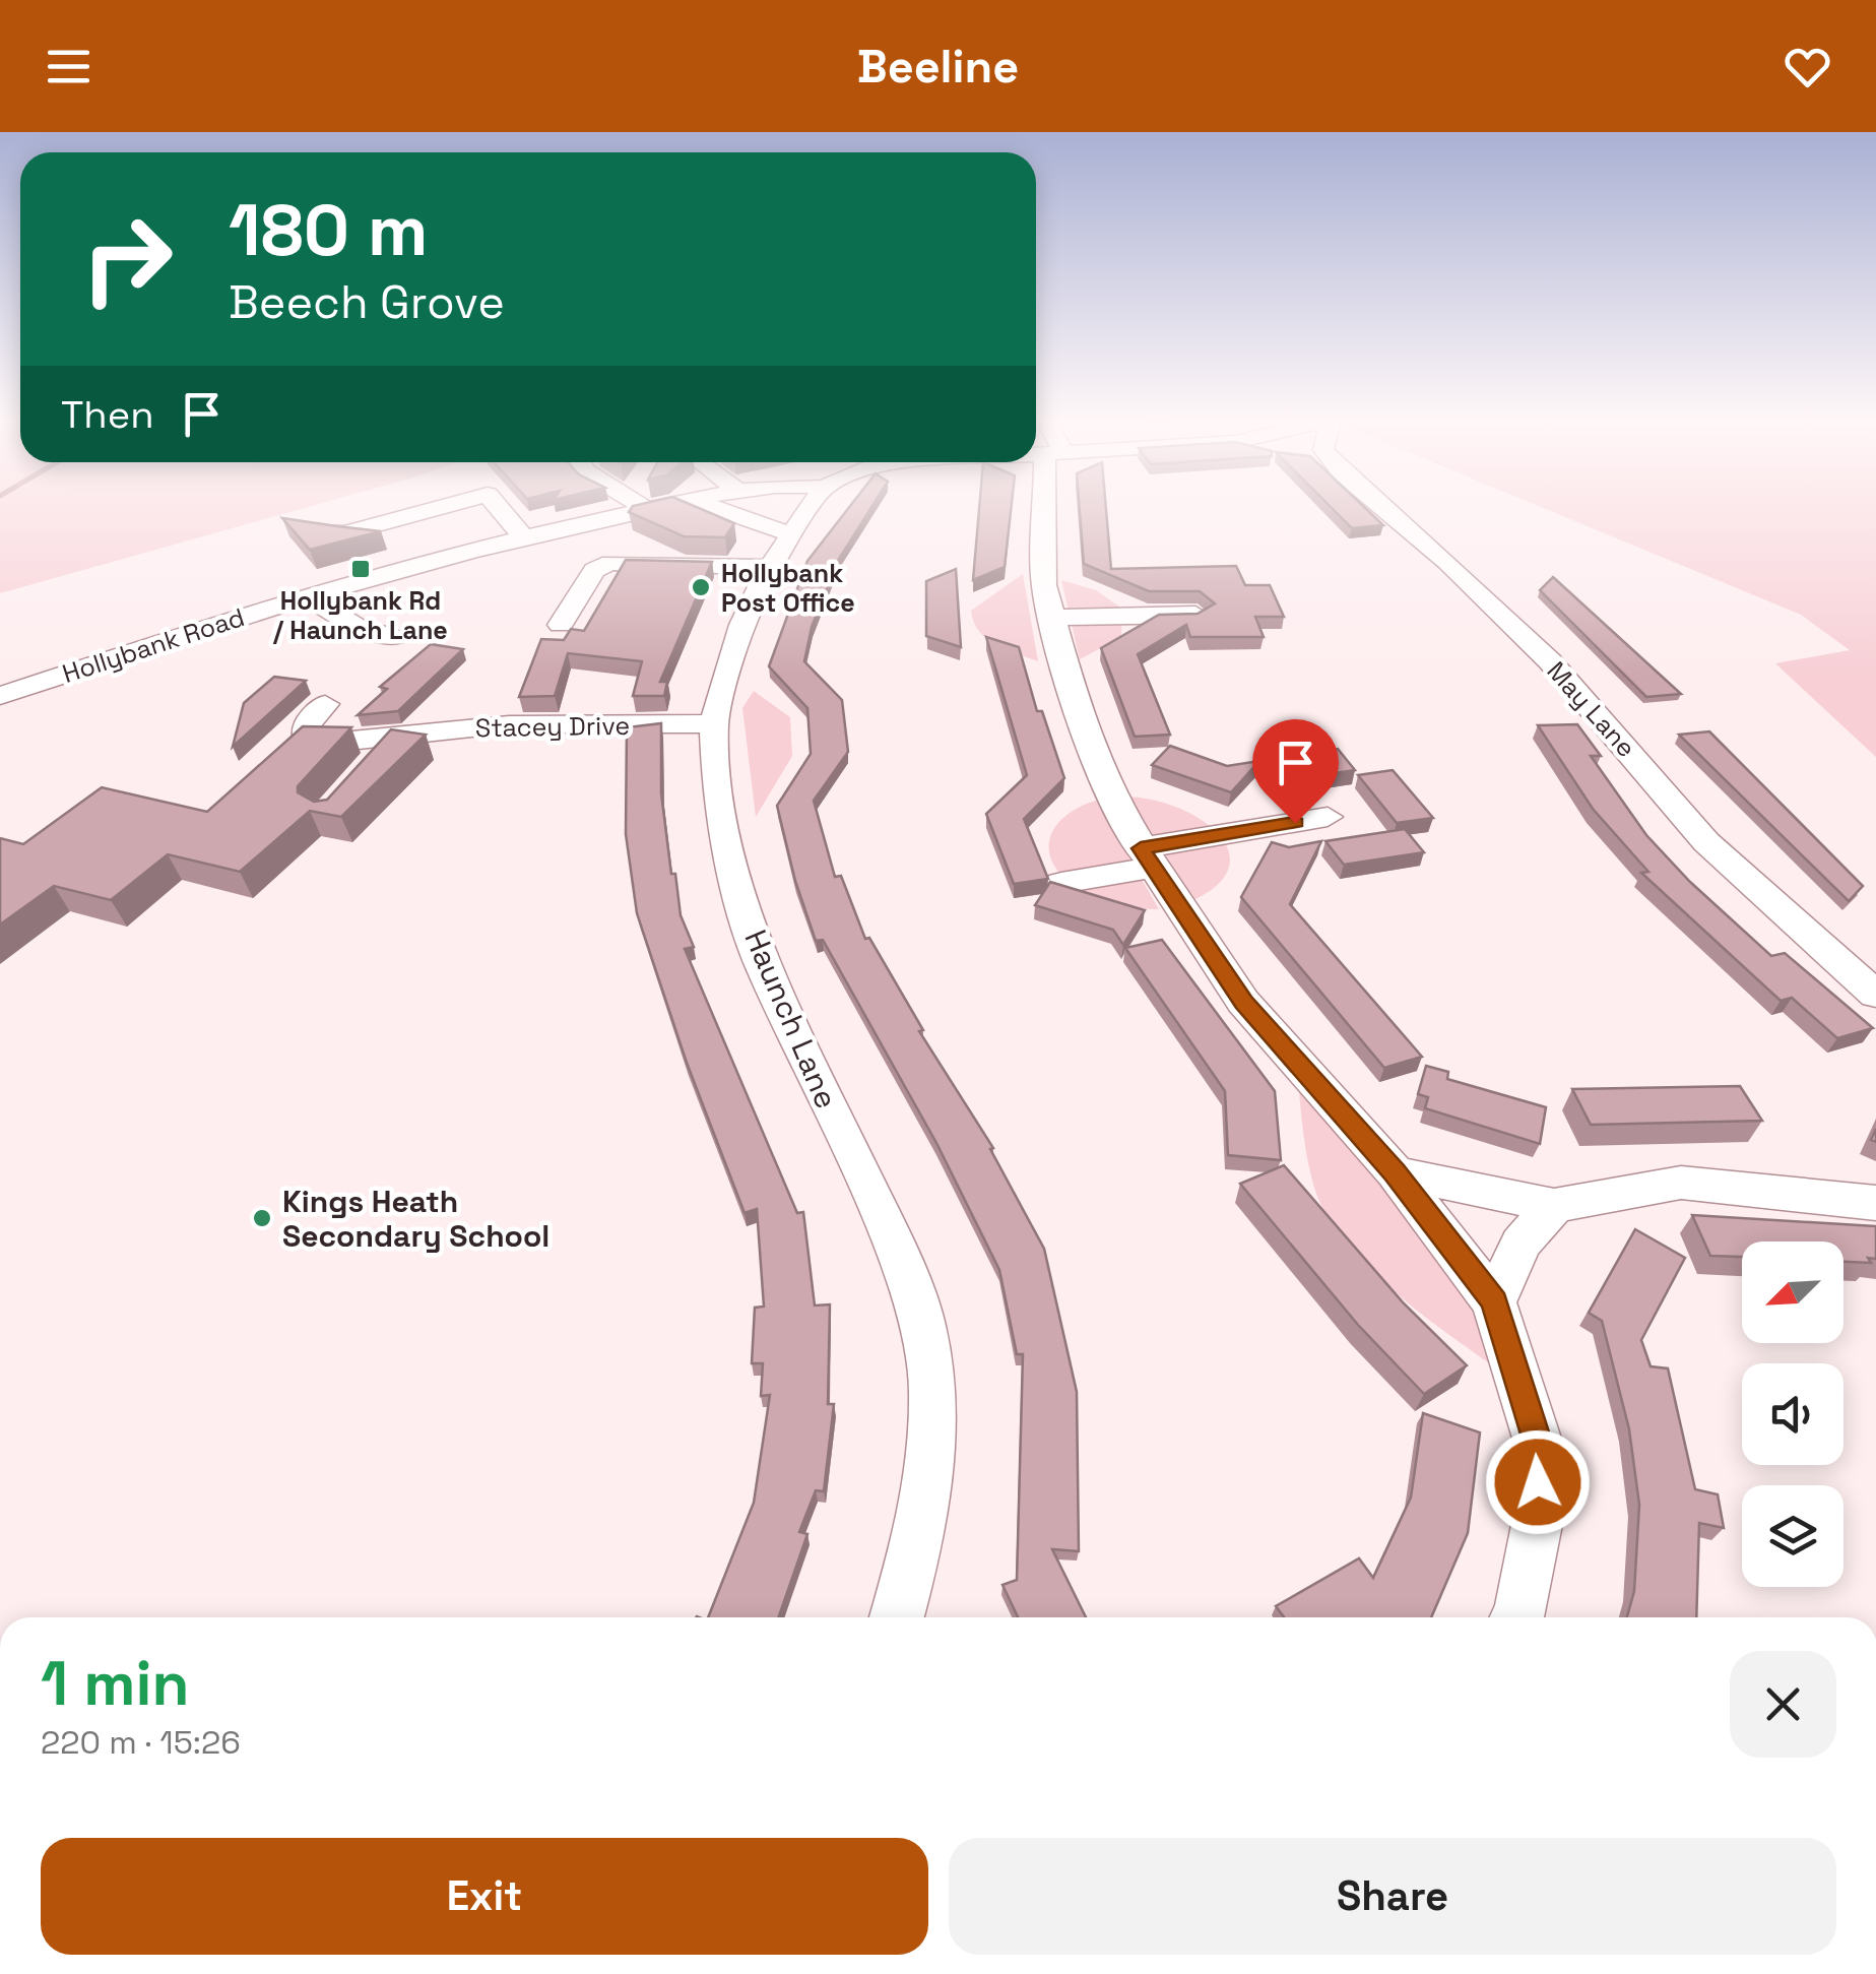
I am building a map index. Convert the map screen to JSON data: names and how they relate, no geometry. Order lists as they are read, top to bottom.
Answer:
{
  "streets": {
    "street": [
      "Hollybank Road",
      "May Lane",
      "Stacey Drive",
      "Haunch Lane"
    ]
  },
  "crossings": [
    ["Stacey Drive", "Haunch Lane"]
  ],
  "places": {
    "transit": ["Hollybank Rd / Haunch Lane"],
    "other": ["Hollybank Post Office", "Kings Heath Secondary School"]
  },
  "north": "bottom left",
  "page": {
    "header": "Beeline",
    "turn": ["180 m", "Beech Grove"],
    "then": "Then",
    "heading": ["1 min", "220 m · 15:26"],
    "buttons": ["Exit", "Share"]
  }
}
